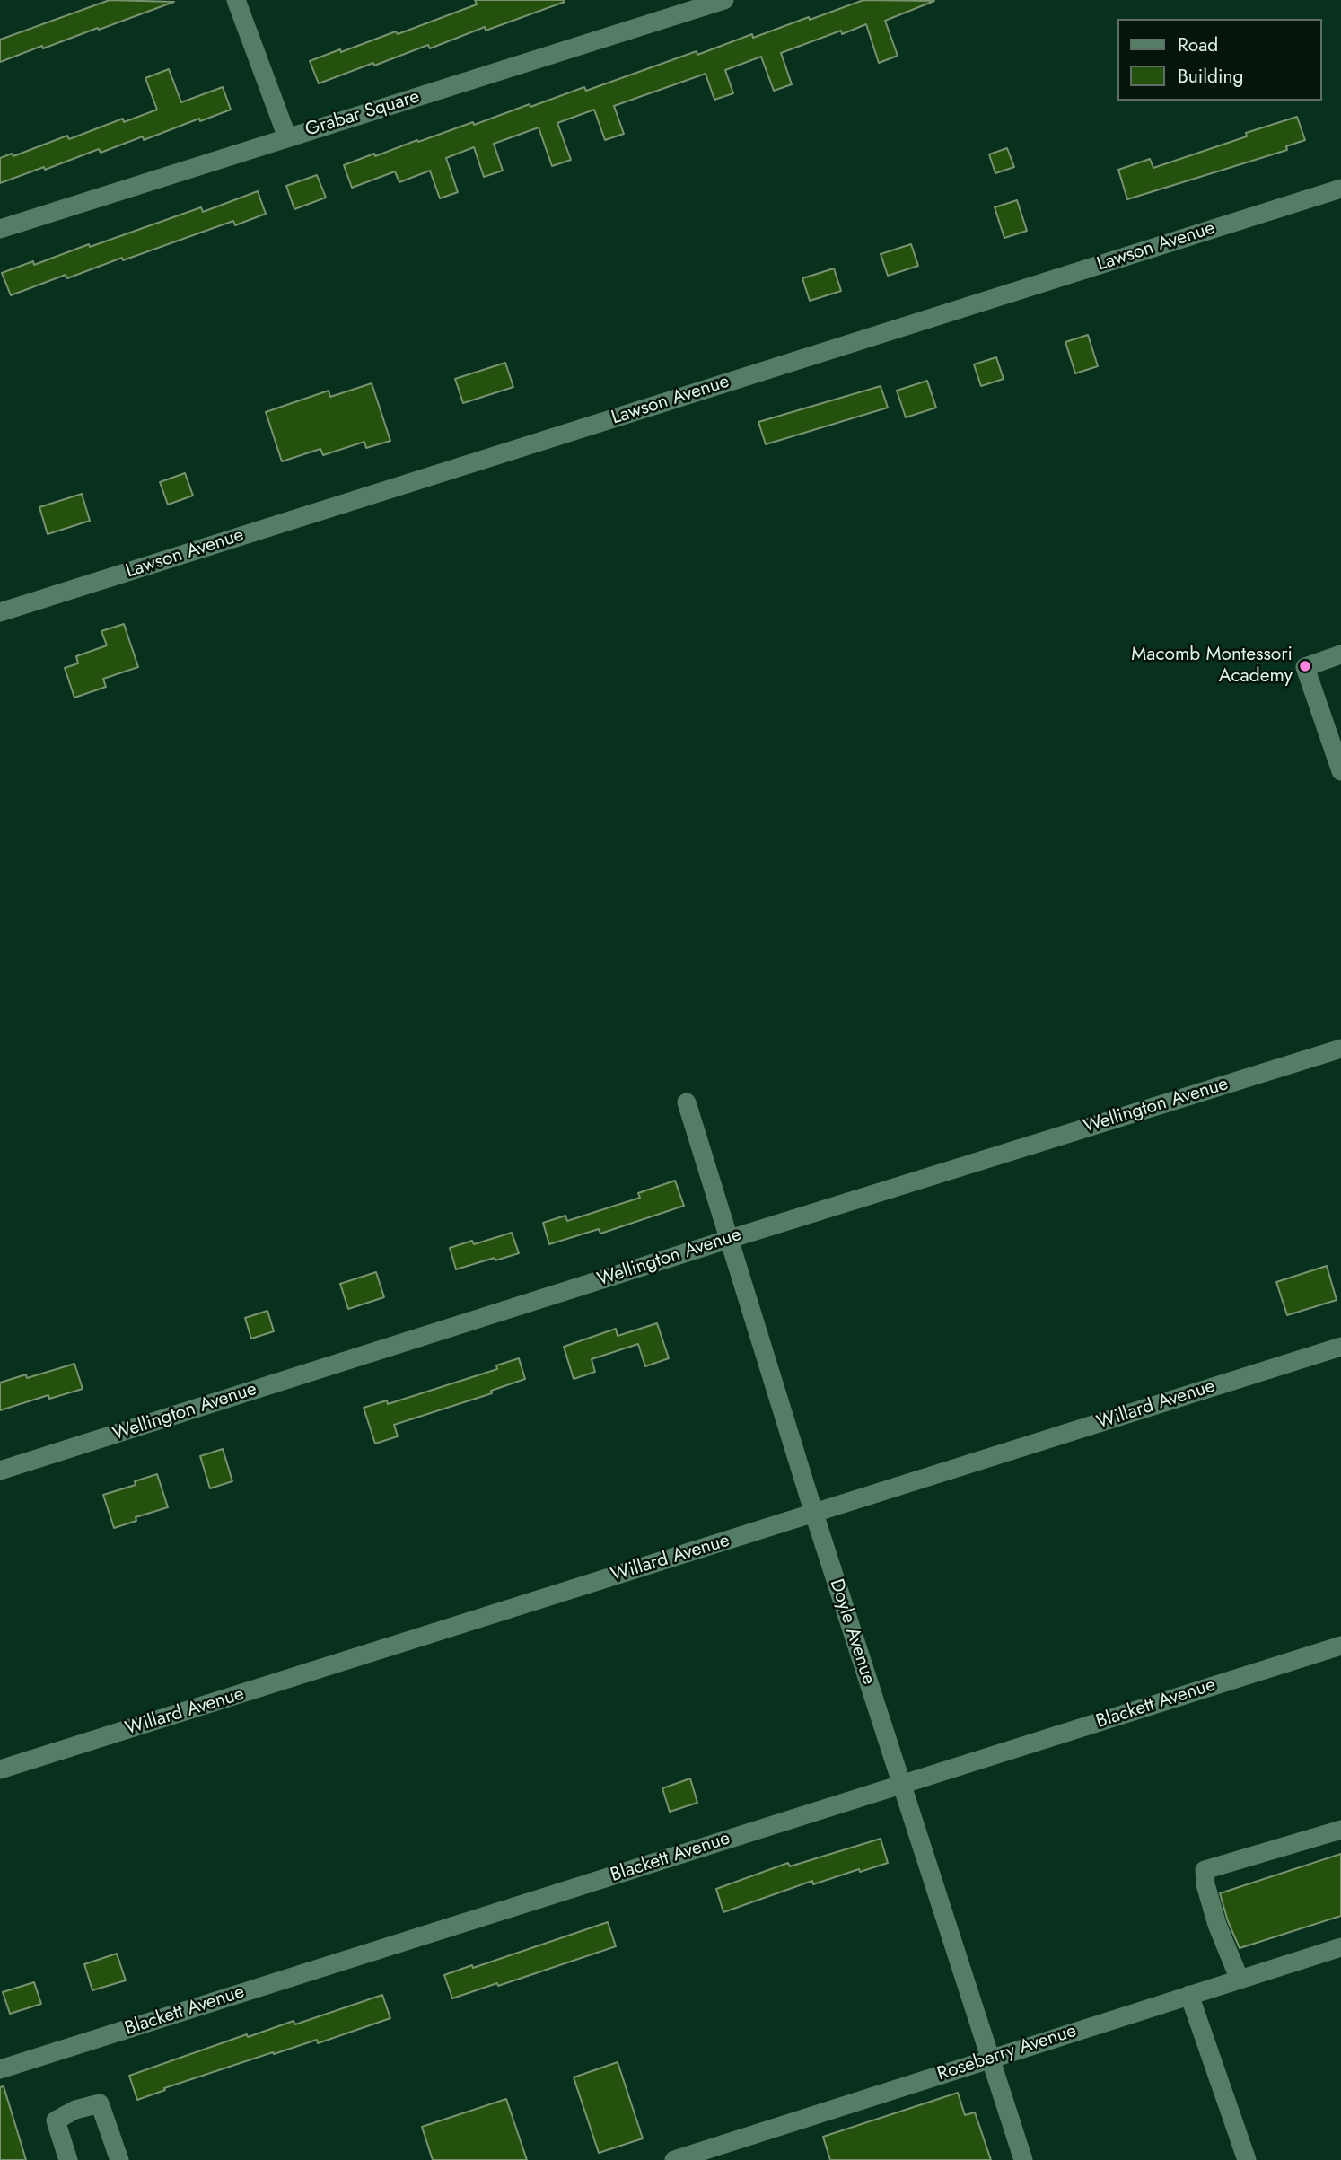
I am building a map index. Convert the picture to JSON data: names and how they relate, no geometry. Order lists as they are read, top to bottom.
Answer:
{
  "streets": {
    "street": [
      "Grabar Square",
      "Lawson Avenue",
      "Wellington Avenue",
      "Willard Avenue",
      "Doyle Avenue",
      "Blackett Avenue",
      "Roseberry Avenue"
    ]
  },
  "crossings": [
    ["Wellington Avenue", "Doyle Avenue"],
    ["Willard Avenue", "Doyle Avenue"],
    ["Doyle Avenue", "Blackett Avenue"],
    ["Doyle Avenue", "Roseberry Avenue"]
  ],
  "places": ["Macomb Montessori Academy"],
  "legend": ["Road", "Building"]
}
